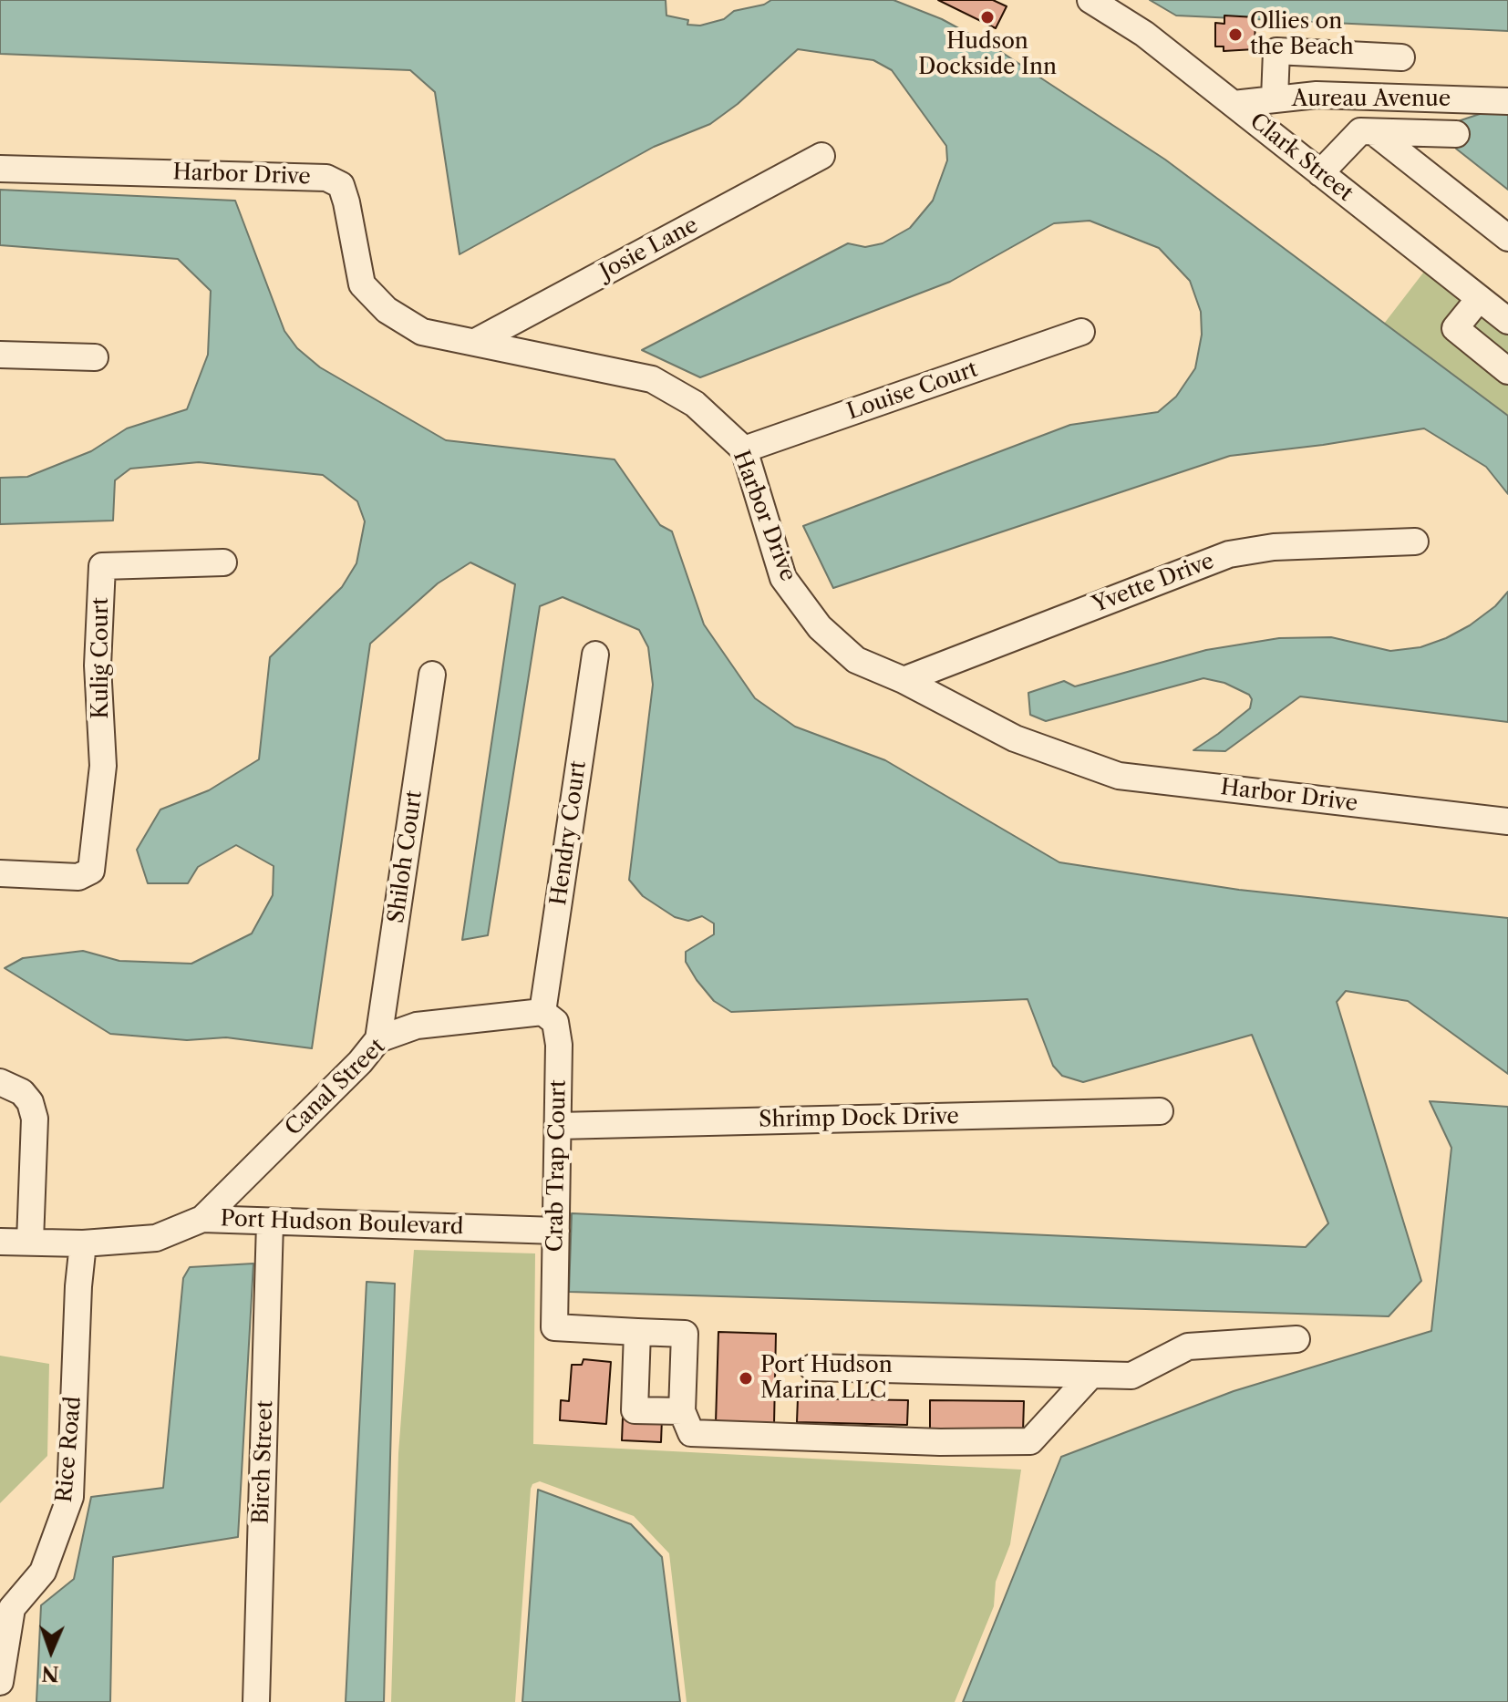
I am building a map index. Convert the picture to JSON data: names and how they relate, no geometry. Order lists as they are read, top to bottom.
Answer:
{
  "streets": {
    "street": [
      "Aureau Avenue",
      "Clark Street",
      "Harbor Drive",
      "Josie Lane",
      "Louise Court",
      "Yvette Drive",
      "Kulig Court",
      "Hendry Court",
      "Shiloh Court",
      "Canal Street",
      "Shrimp Dock Drive",
      "Crab Trap Court",
      "Port Hudson Boulevard",
      "Rice Road",
      "Birch Street"
    ]
  },
  "crossings": [
    ["Aureau Avenue", "Clark Street"],
    ["Harbor Drive", "Josie Lane"],
    ["Harbor Drive", "Louise Court"],
    ["Harbor Drive", "Yvette Drive"],
    ["Hendry Court", "Canal Street"],
    ["Hendry Court", "Crab Trap Court"],
    ["Shiloh Court", "Canal Street"],
    ["Canal Street", "Crab Trap Court"],
    ["Canal Street", "Port Hudson Boulevard"],
    ["Shrimp Dock Drive", "Crab Trap Court"],
    ["Crab Trap Court", "Port Hudson Boulevard"],
    ["Port Hudson Boulevard", "Rice Road"],
    ["Port Hudson Boulevard", "Birch Street"]
  ],
  "places": ["Hudson Dockside Inn", "Ollies on the Beach", "Port Hudson Marina LLC"],
  "north": "bottom"
}
